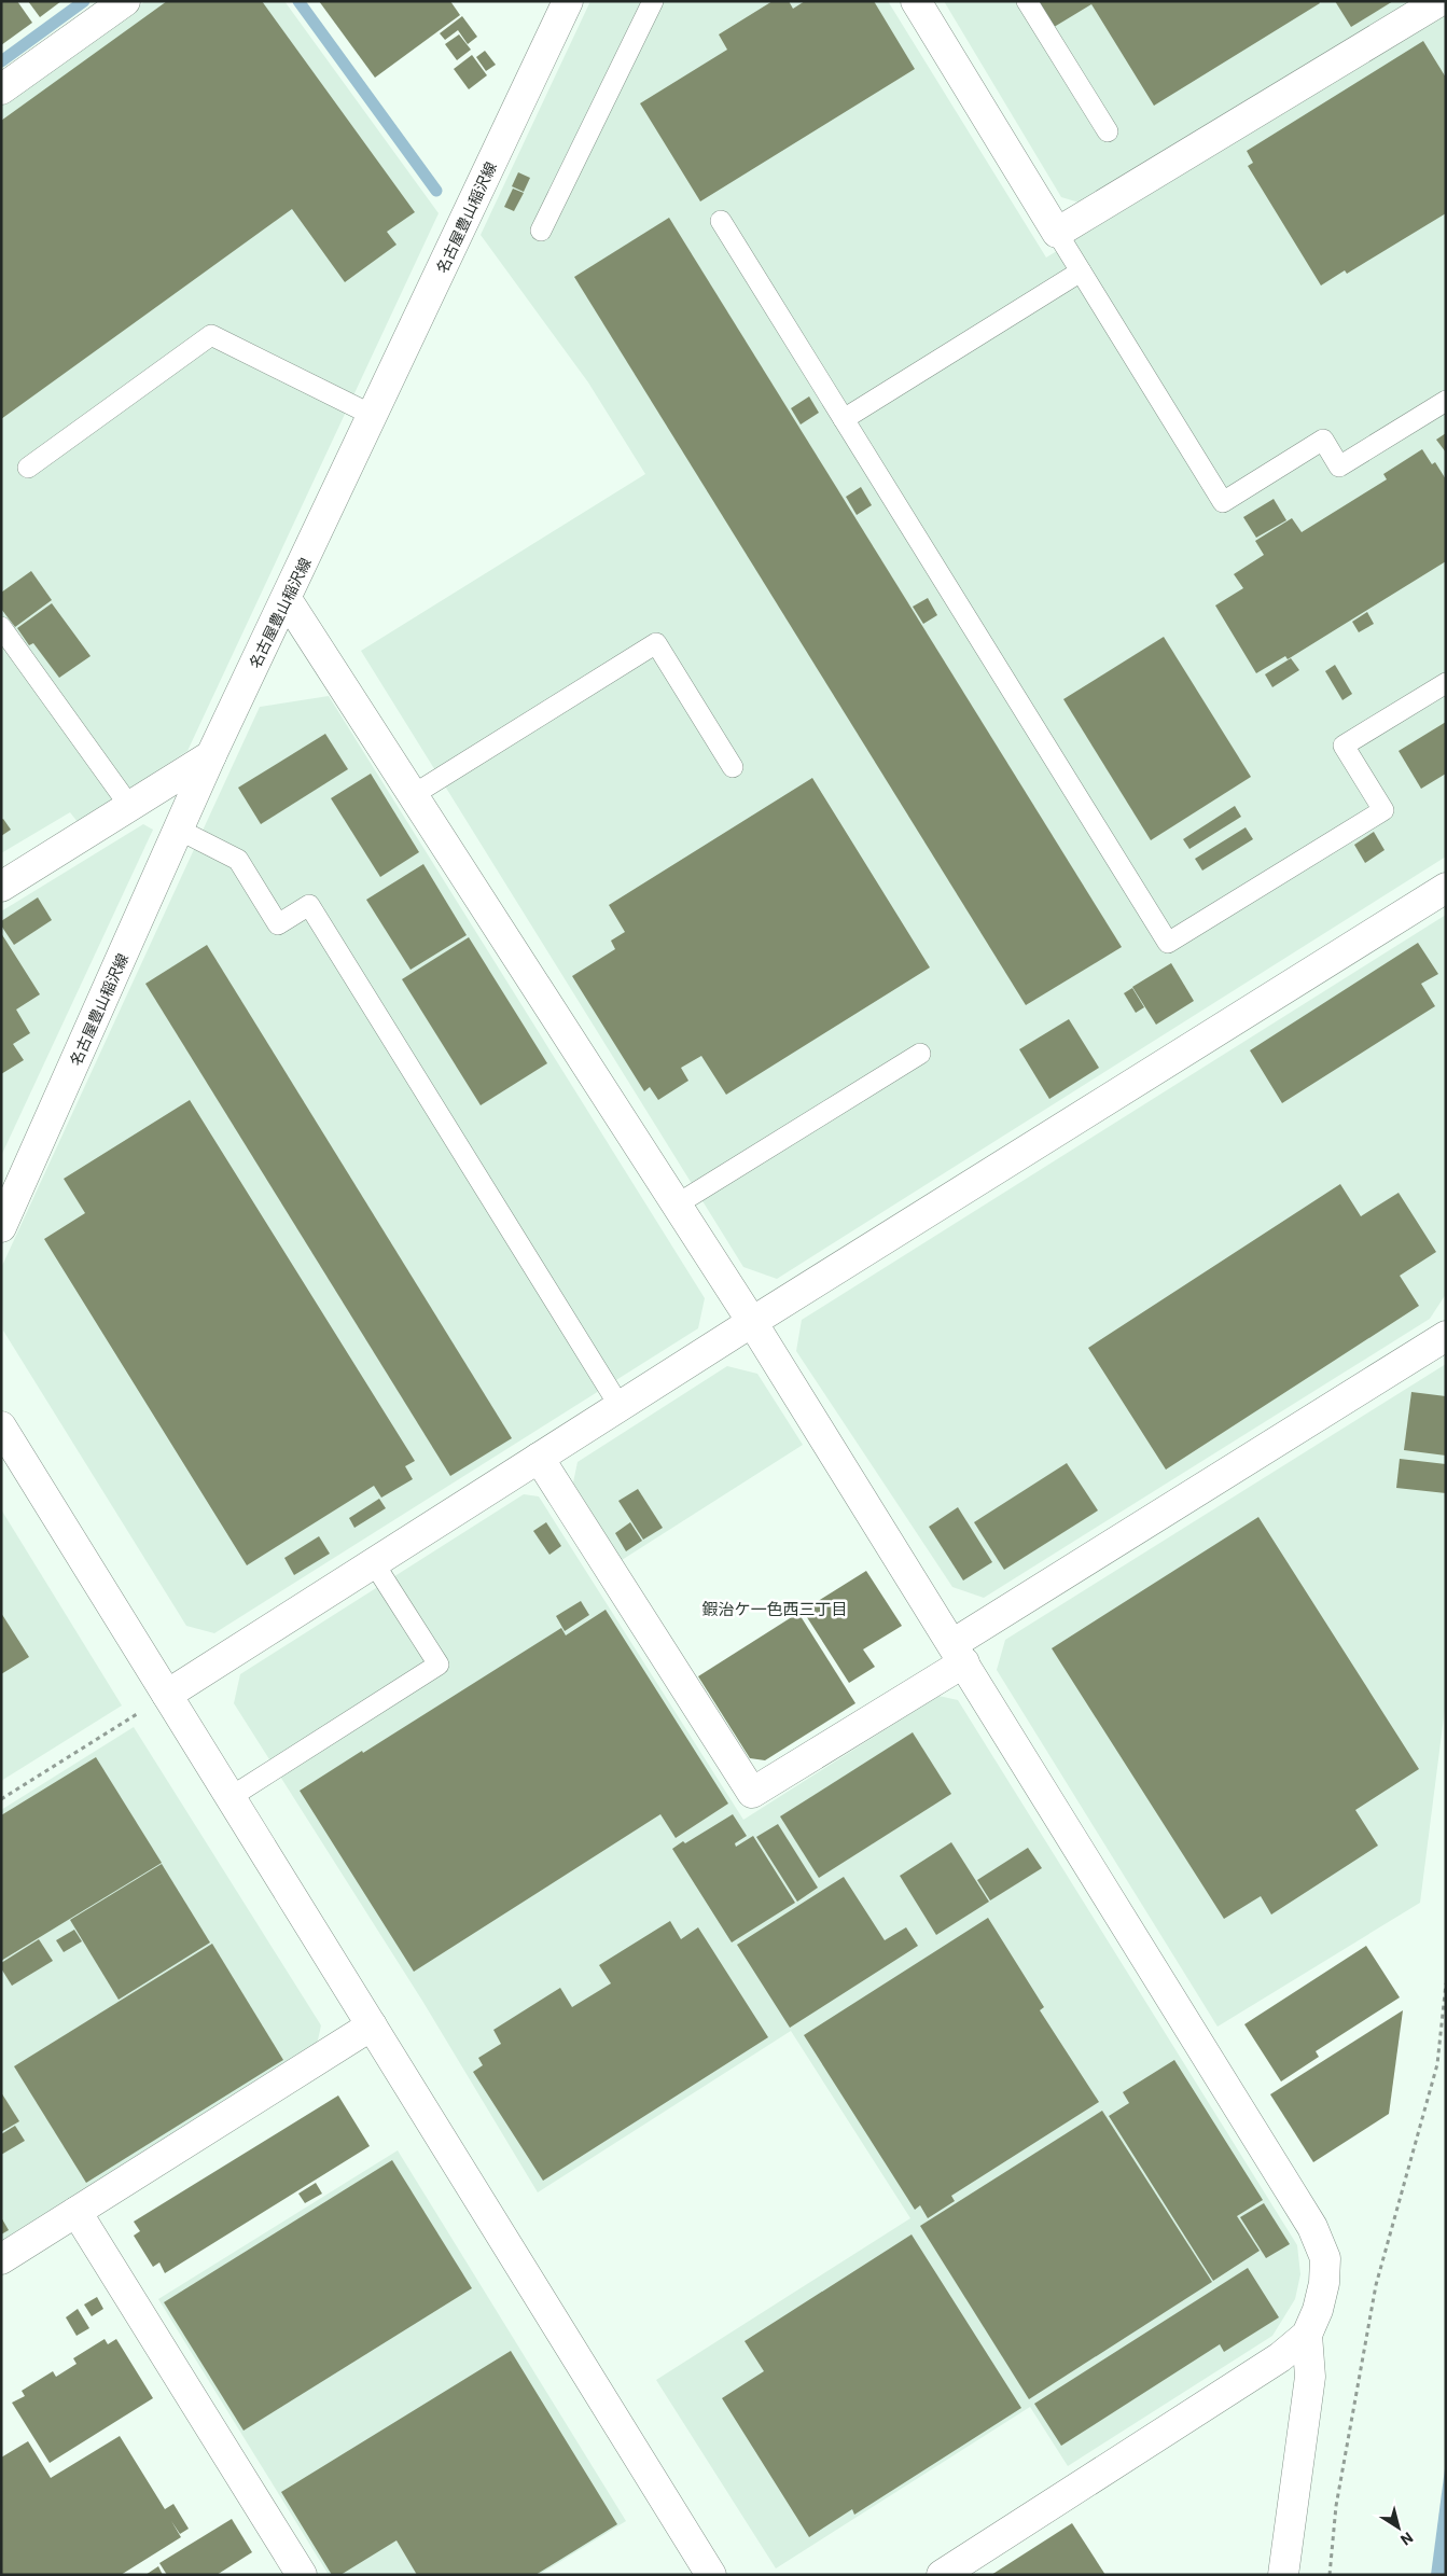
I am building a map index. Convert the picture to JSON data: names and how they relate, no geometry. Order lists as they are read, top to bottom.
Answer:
{
  "streets": {
    "street": ["名古屋豊山稲沢線"]
  },
  "districts": ["鍜治ケ一色西三丁目"],
  "north": "bottom right"
}
